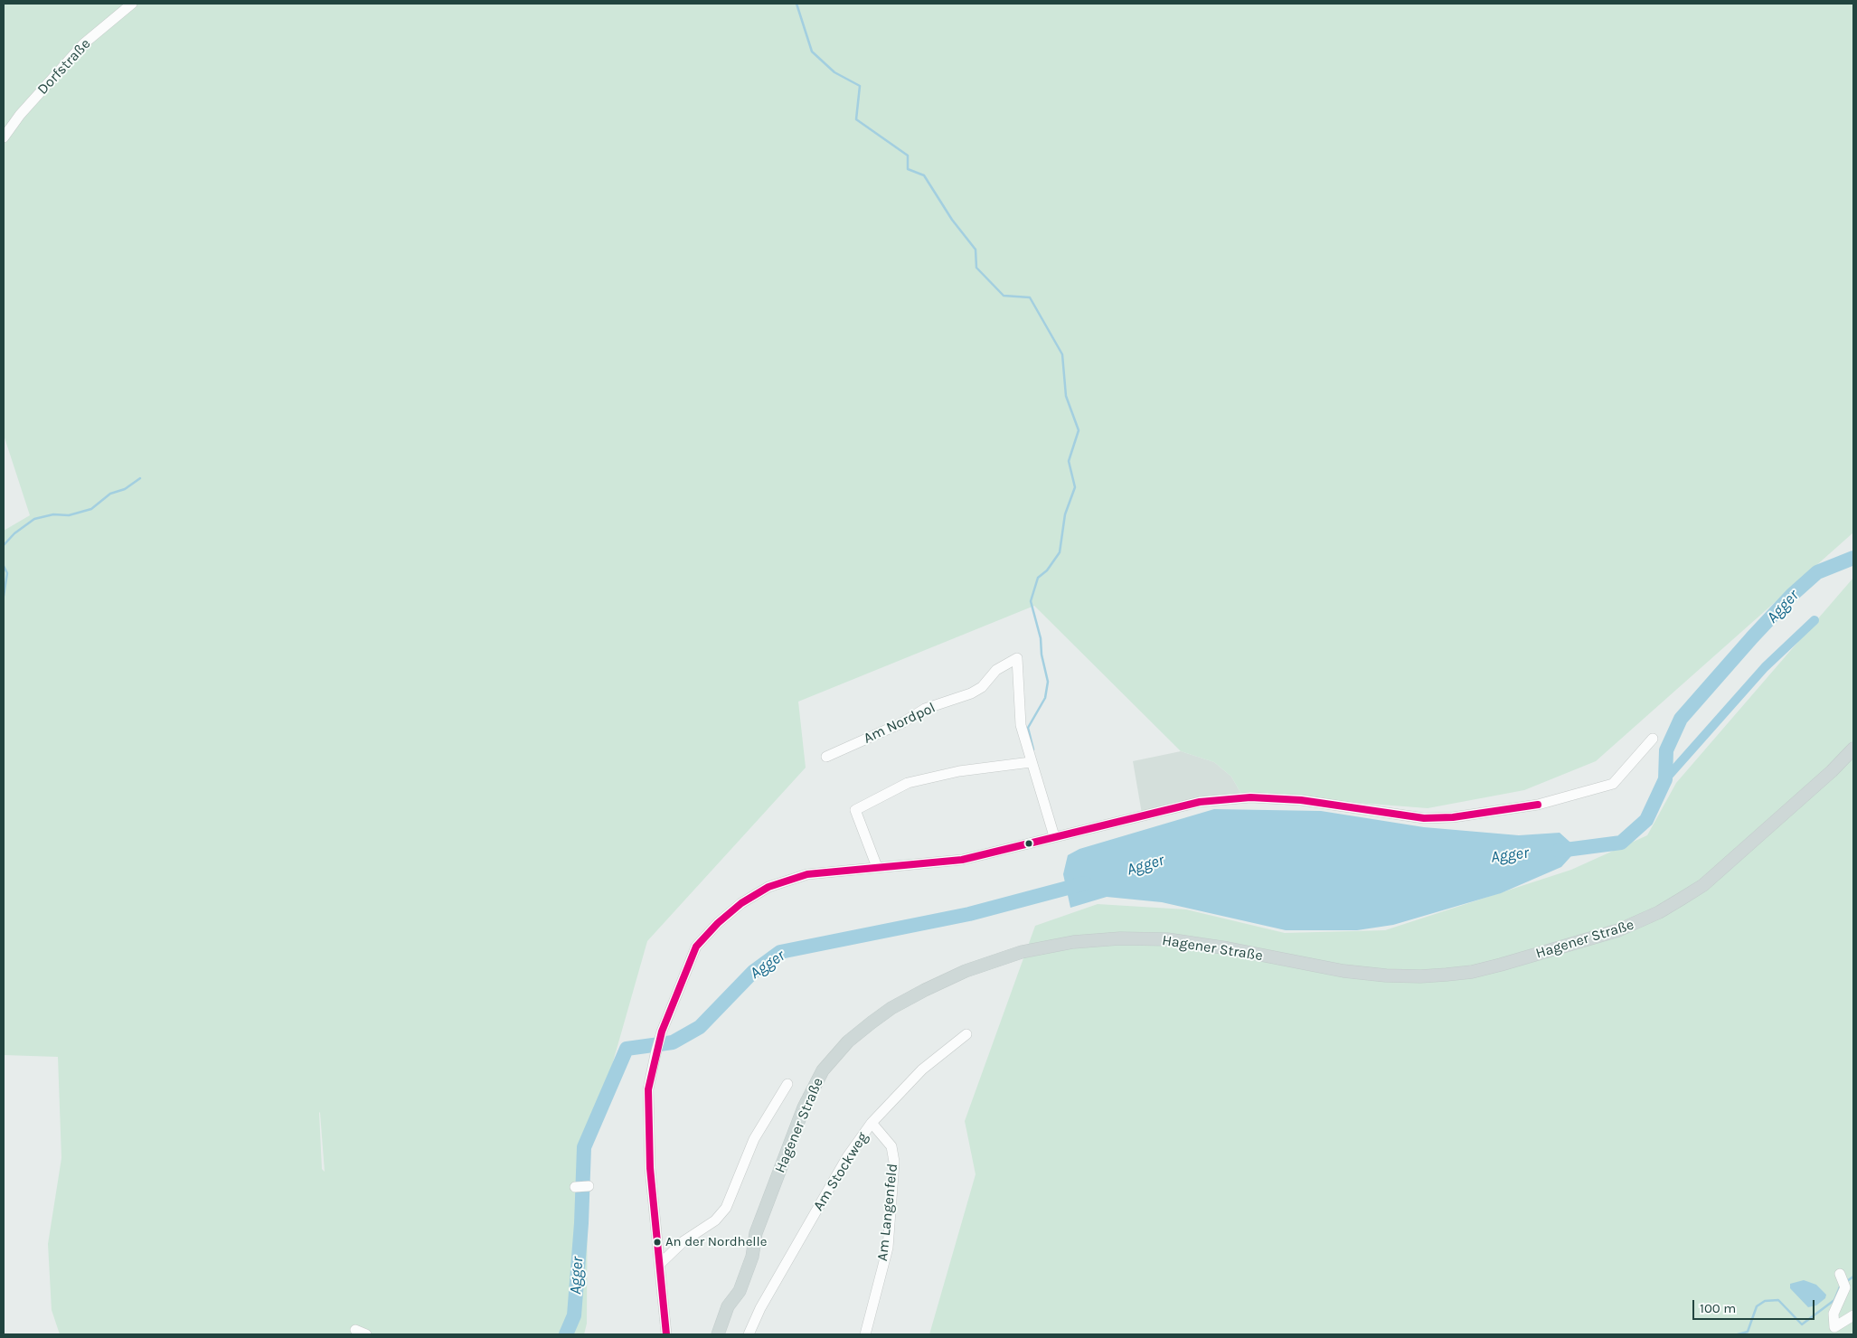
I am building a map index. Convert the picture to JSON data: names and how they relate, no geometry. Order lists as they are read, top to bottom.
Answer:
{
  "streets": {
    "main road": ["Hagener Straße"],
    "street": [
      "Dorfstraße",
      "Am Nordpol",
      "Am Stockweg",
      "Am Langenfeld"
    ]
  },
  "crossings": [
    ["Am Stockweg", "Am Langenfeld"]
  ],
  "water": ["Agger"],
  "places": ["An der Nordhelle"],
  "scale_bar": "100 m"
}
